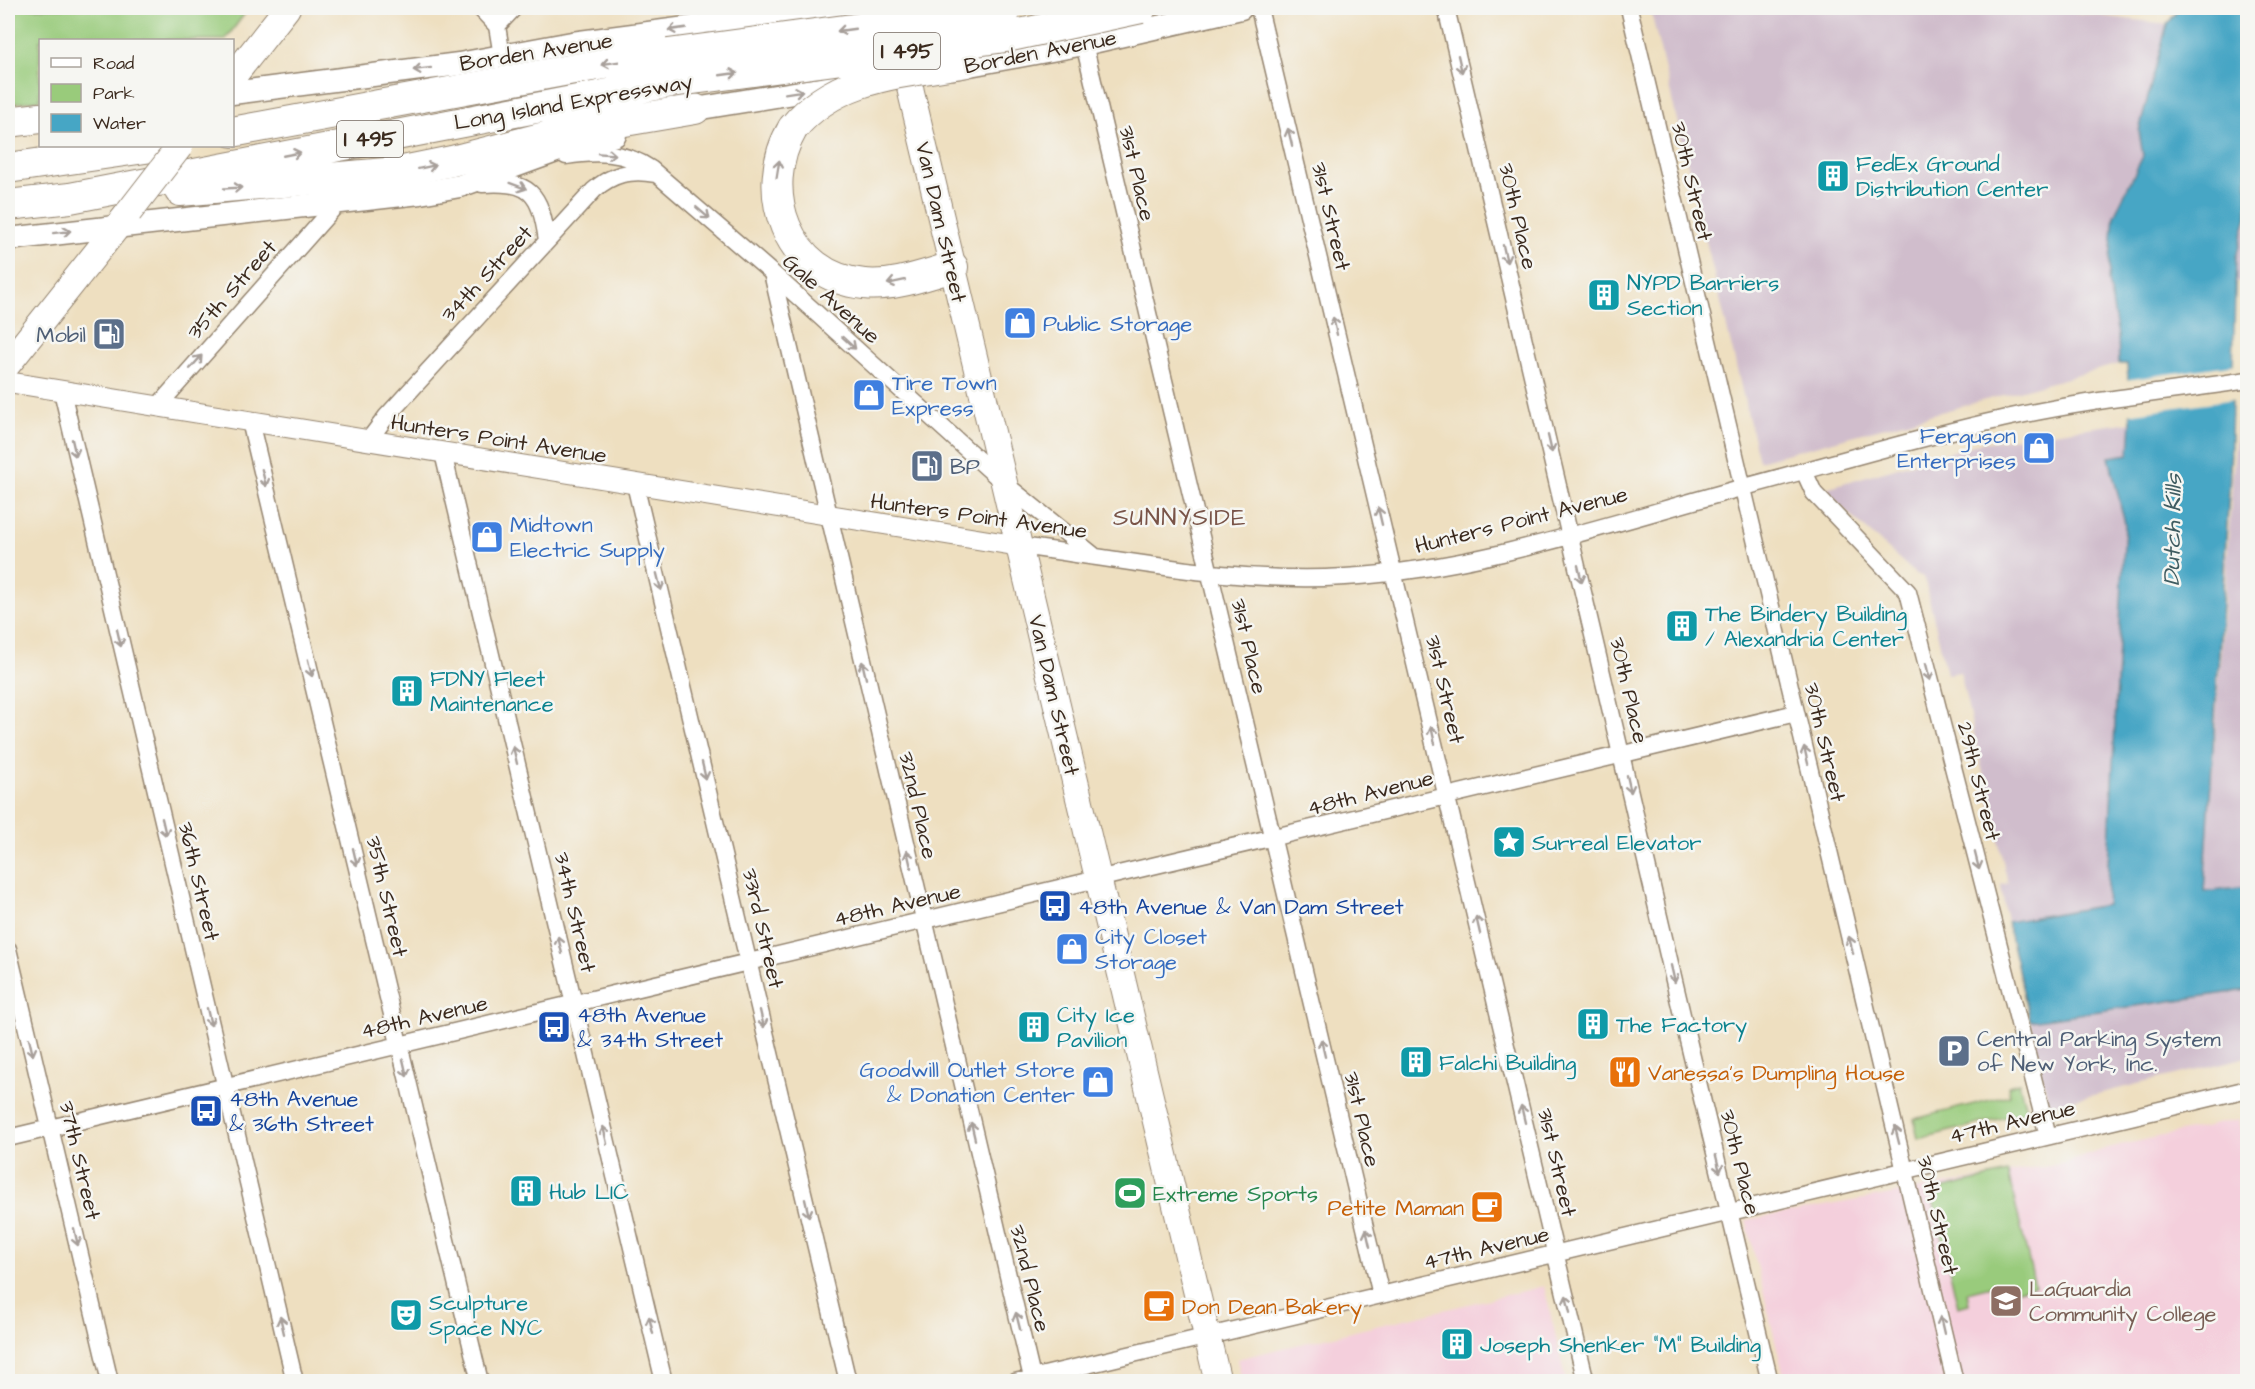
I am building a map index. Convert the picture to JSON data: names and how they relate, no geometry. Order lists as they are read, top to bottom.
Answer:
{
  "streets": {
    "highway": ["I 495", "Long Island Expressway"],
    "main road": ["Borden Avenue", "Van Dam Street"],
    "street": [
      "31st Place",
      "30th Street",
      "31st Street",
      "30th Place",
      "34th Street",
      "35th Street",
      "Gale Avenue",
      "Hunters Point Avenue",
      "29th Street",
      "48th Avenue",
      "32nd Place",
      "36th Street",
      "33rd Street",
      "47th Avenue",
      "37th Street"
    ]
  },
  "crossings": [
    ["Borden Avenue", "31st Place"],
    ["Borden Avenue", "Van Dam Street"],
    ["Borden Avenue", "Gale Avenue"],
    ["31st Place", "Hunters Point Avenue"],
    ["31st Place", "48th Avenue"],
    ["31st Place", "47th Avenue"],
    ["30th Street", "Hunters Point Avenue"],
    ["30th Street", "48th Avenue"],
    ["30th Street", "47th Avenue"],
    ["31st Street", "Hunters Point Avenue"],
    ["31st Street", "48th Avenue"],
    ["31st Street", "47th Avenue"],
    ["30th Place", "Hunters Point Avenue"],
    ["30th Place", "48th Avenue"],
    ["30th Place", "47th Avenue"],
    ["Van Dam Street", "Gale Avenue"],
    ["Van Dam Street", "Hunters Point Avenue"],
    ["Van Dam Street", "48th Avenue"],
    ["Van Dam Street", "47th Avenue"],
    ["34th Street", "Gale Avenue"],
    ["34th Street", "Hunters Point Avenue"],
    ["34th Street", "48th Avenue"],
    ["35th Street", "Hunters Point Avenue"],
    ["35th Street", "48th Avenue"],
    ["Gale Avenue", "Hunters Point Avenue"],
    ["Gale Avenue", "32nd Place"],
    ["Hunters Point Avenue", "29th Street"],
    ["Hunters Point Avenue", "32nd Place"],
    ["Hunters Point Avenue", "36th Street"],
    ["Hunters Point Avenue", "33rd Street"],
    ["29th Street", "47th Avenue"],
    ["48th Avenue", "32nd Place"],
    ["48th Avenue", "36th Street"],
    ["48th Avenue", "33rd Street"],
    ["48th Avenue", "37th Street"],
    ["32nd Place", "47th Avenue"]
  ],
  "one_way": [
    "31st Place",
    "30th Street",
    "31st Street",
    "30th Place",
    "34th Street",
    "Gale Avenue",
    "29th Street",
    "32nd Place",
    "33rd Street",
    "37th Street"
  ],
  "districts": ["SUNNYSIDE"],
  "water": ["Dutch Kills"],
  "places": {
    "building": [
      "FedEx Ground Distribution Center",
      "NYPD Barriers Section",
      "The Bindery Building / Alexandria Center",
      "FDNY Fleet Maintenance",
      "The Factory",
      "City Ice Pavilion",
      "Falchi Building",
      "Hub LIC",
      "Joseph Shenker \"M\" Building"
    ],
    "shop": [
      "Public Storage",
      "Tire Town Express",
      "Ferguson Enterprises",
      "Midtown Electric Supply",
      "City Closet Storage",
      "Goodwill Outlet Store & Donation Center"
    ],
    "fuel station": ["Mobil", "BP"],
    "place": ["Surreal Elevator"],
    "bus stop": ["48th Avenue & Van Dam Street", "48th Avenue & 34th Street", "48th Avenue & 36th Street"],
    "parking": ["Central Parking System of New York, Inc."],
    "restaurant": ["Vanessa's Dumpling House"],
    "sports": ["Extreme Sports"],
    "cafe": ["Petite Maman", "Don Dean Bakery"],
    "school or university": ["LaGuardia Community College"],
    "theatre": ["Sculpture Space NYC"]
  },
  "legend": ["Road", "Park", "Water"]
}
